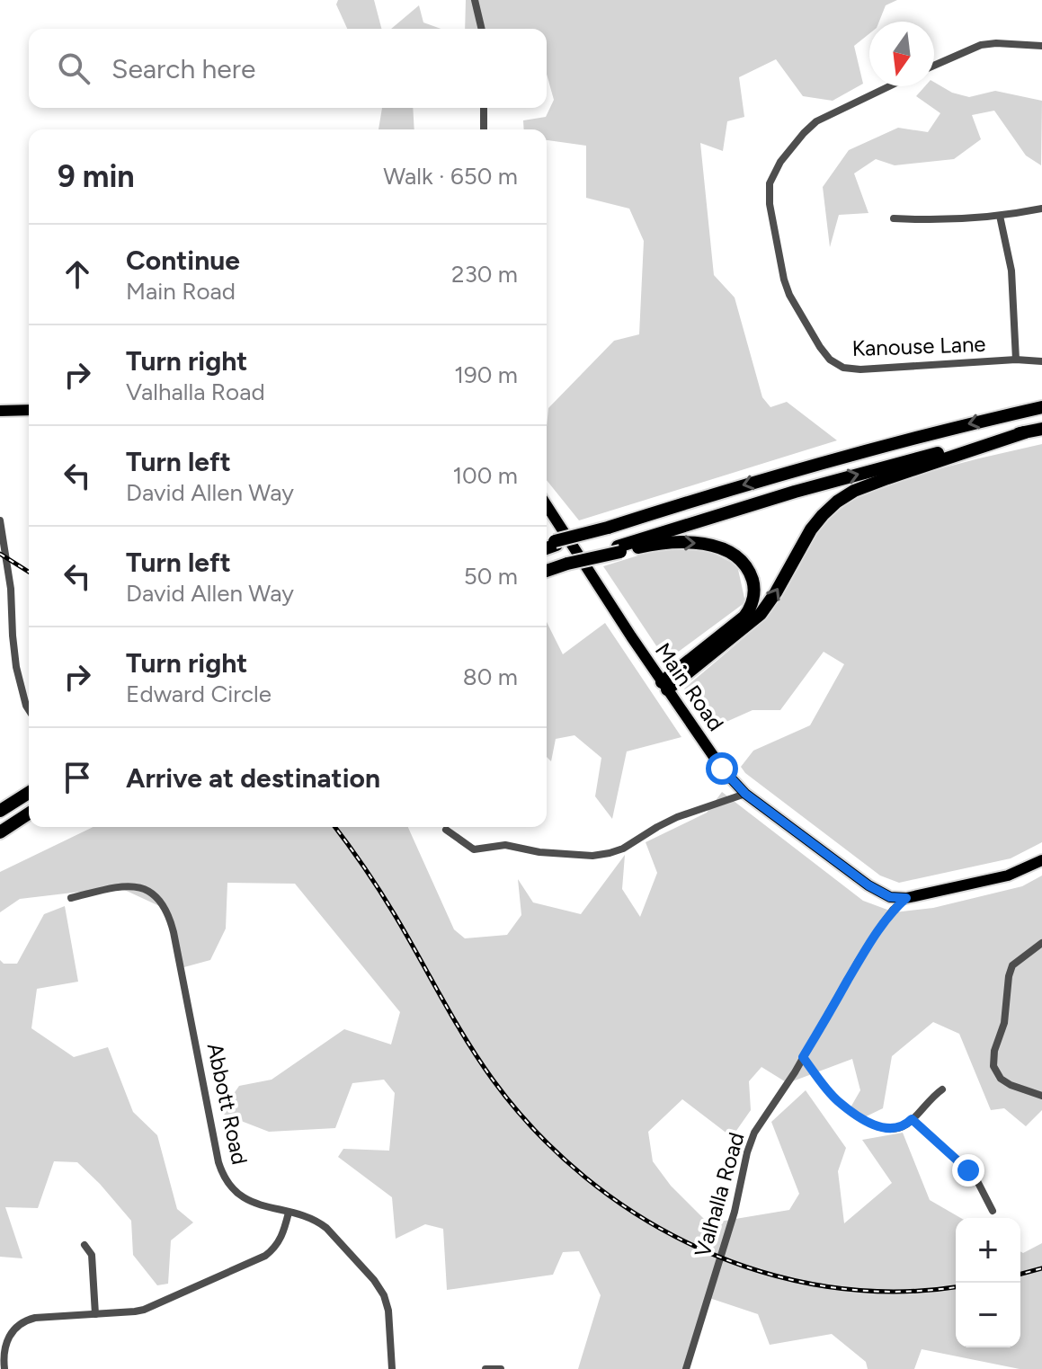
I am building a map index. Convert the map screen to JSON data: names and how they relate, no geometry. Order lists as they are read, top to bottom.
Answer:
{
  "streets": {
    "main road": ["Main Road"],
    "street": ["Kanouse Lane", "Abbott Road", "Valhalla Road"]
  },
  "crossings": [
    ["Main Road", "Valhalla Road"]
  ],
  "north": "bottom",
  "page": {
    "search": "Search here",
    "heading": ["9 min", "Walk · 650 m"],
    "list": [
      ["Continue", "Main Road", "230 m"],
      ["Turn right", "Valhalla Road", "190 m"],
      ["Turn left", "David Allen Way", "100 m"],
      ["Turn left", "David Allen Way", "50 m"],
      ["Turn right", "Edward Circle", "80 m"],
      "Arrive at destination"
    ],
    "map_buttons": ["+", "−"]
  }
}
